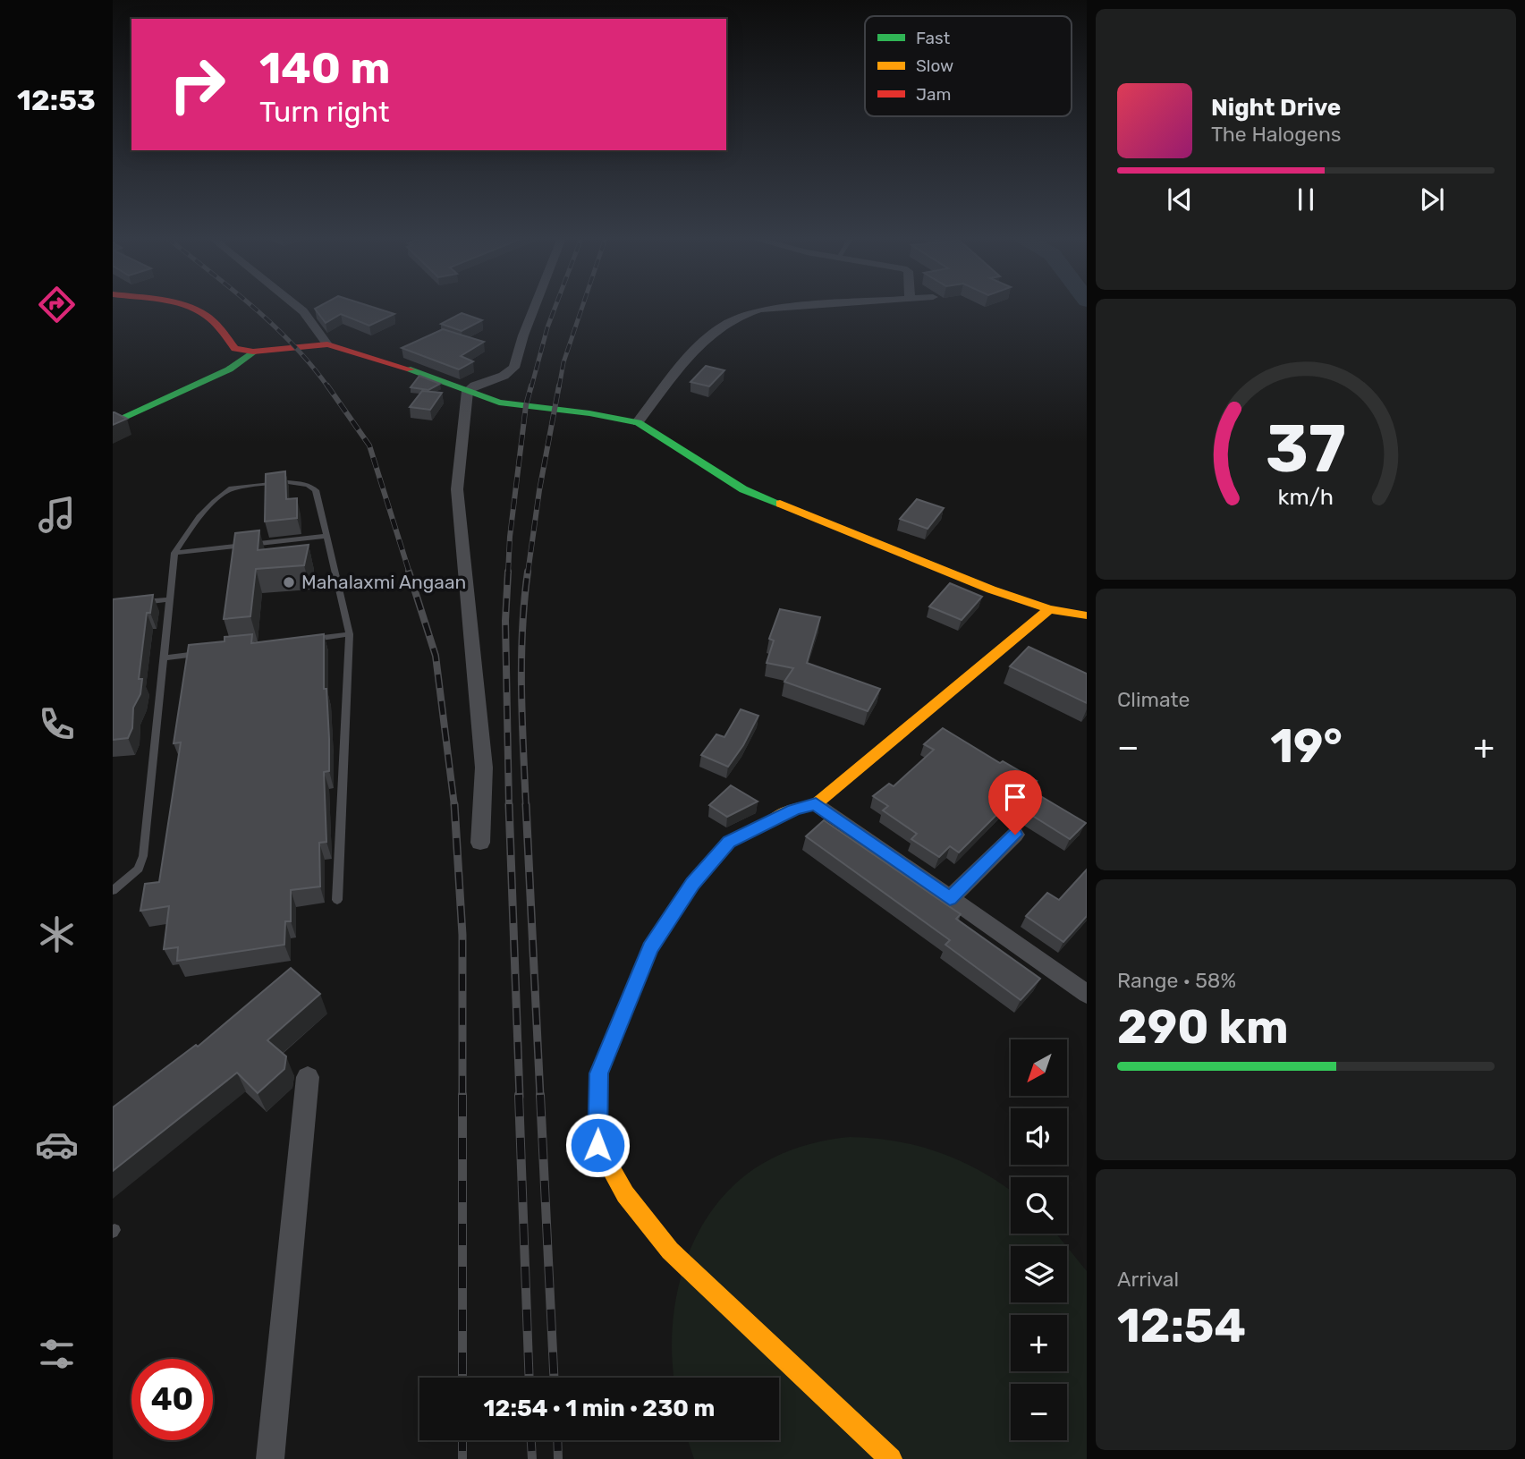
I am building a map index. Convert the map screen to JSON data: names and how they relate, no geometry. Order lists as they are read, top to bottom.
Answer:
{
  "places": ["Mahalaxmi Angaan"],
  "legend": ["Fast", "Slow", "Jam"],
  "north": "bottom left",
  "page": {
    "tabs": "12:53",
    "turn": ["140 m", "Turn right"],
    "song": ["Night Drive", "The Halogens"],
    "tile": [
      "Climate",
      ["Range · 58%", "290 km"],
      ["Arrival", "12:54"]
    ],
    "heat": ["−", "19°", "+"],
    "map_buttons": ["+", "−"],
    "limit": "40",
    "trip": "12:54 · 1 min · 230 m",
    "gauge": ["37", "km/h"]
  }
}
